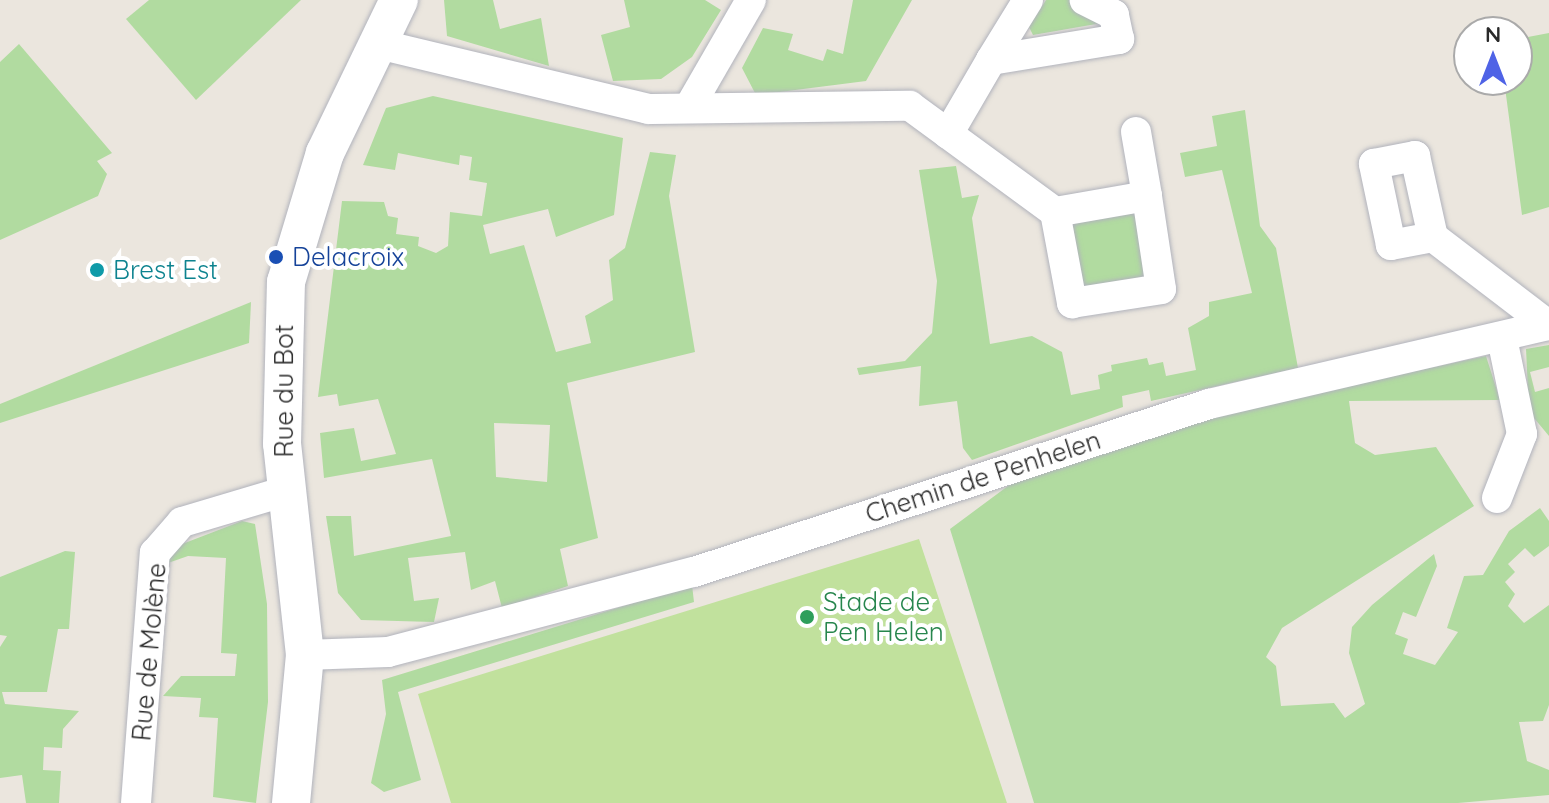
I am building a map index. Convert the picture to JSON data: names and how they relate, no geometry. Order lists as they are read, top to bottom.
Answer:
{
  "streets": {
    "street": ["Rue du Bot", "Chemin de Penhelen", "Rue de Molène"]
  },
  "crossings": [
    ["Rue du Bot", "Chemin de Penhelen"],
    ["Rue du Bot", "Rue de Molène"]
  ],
  "places": ["Delacroix", "Brest Est", "Stade de Pen Helen"],
  "north": "top"
}
